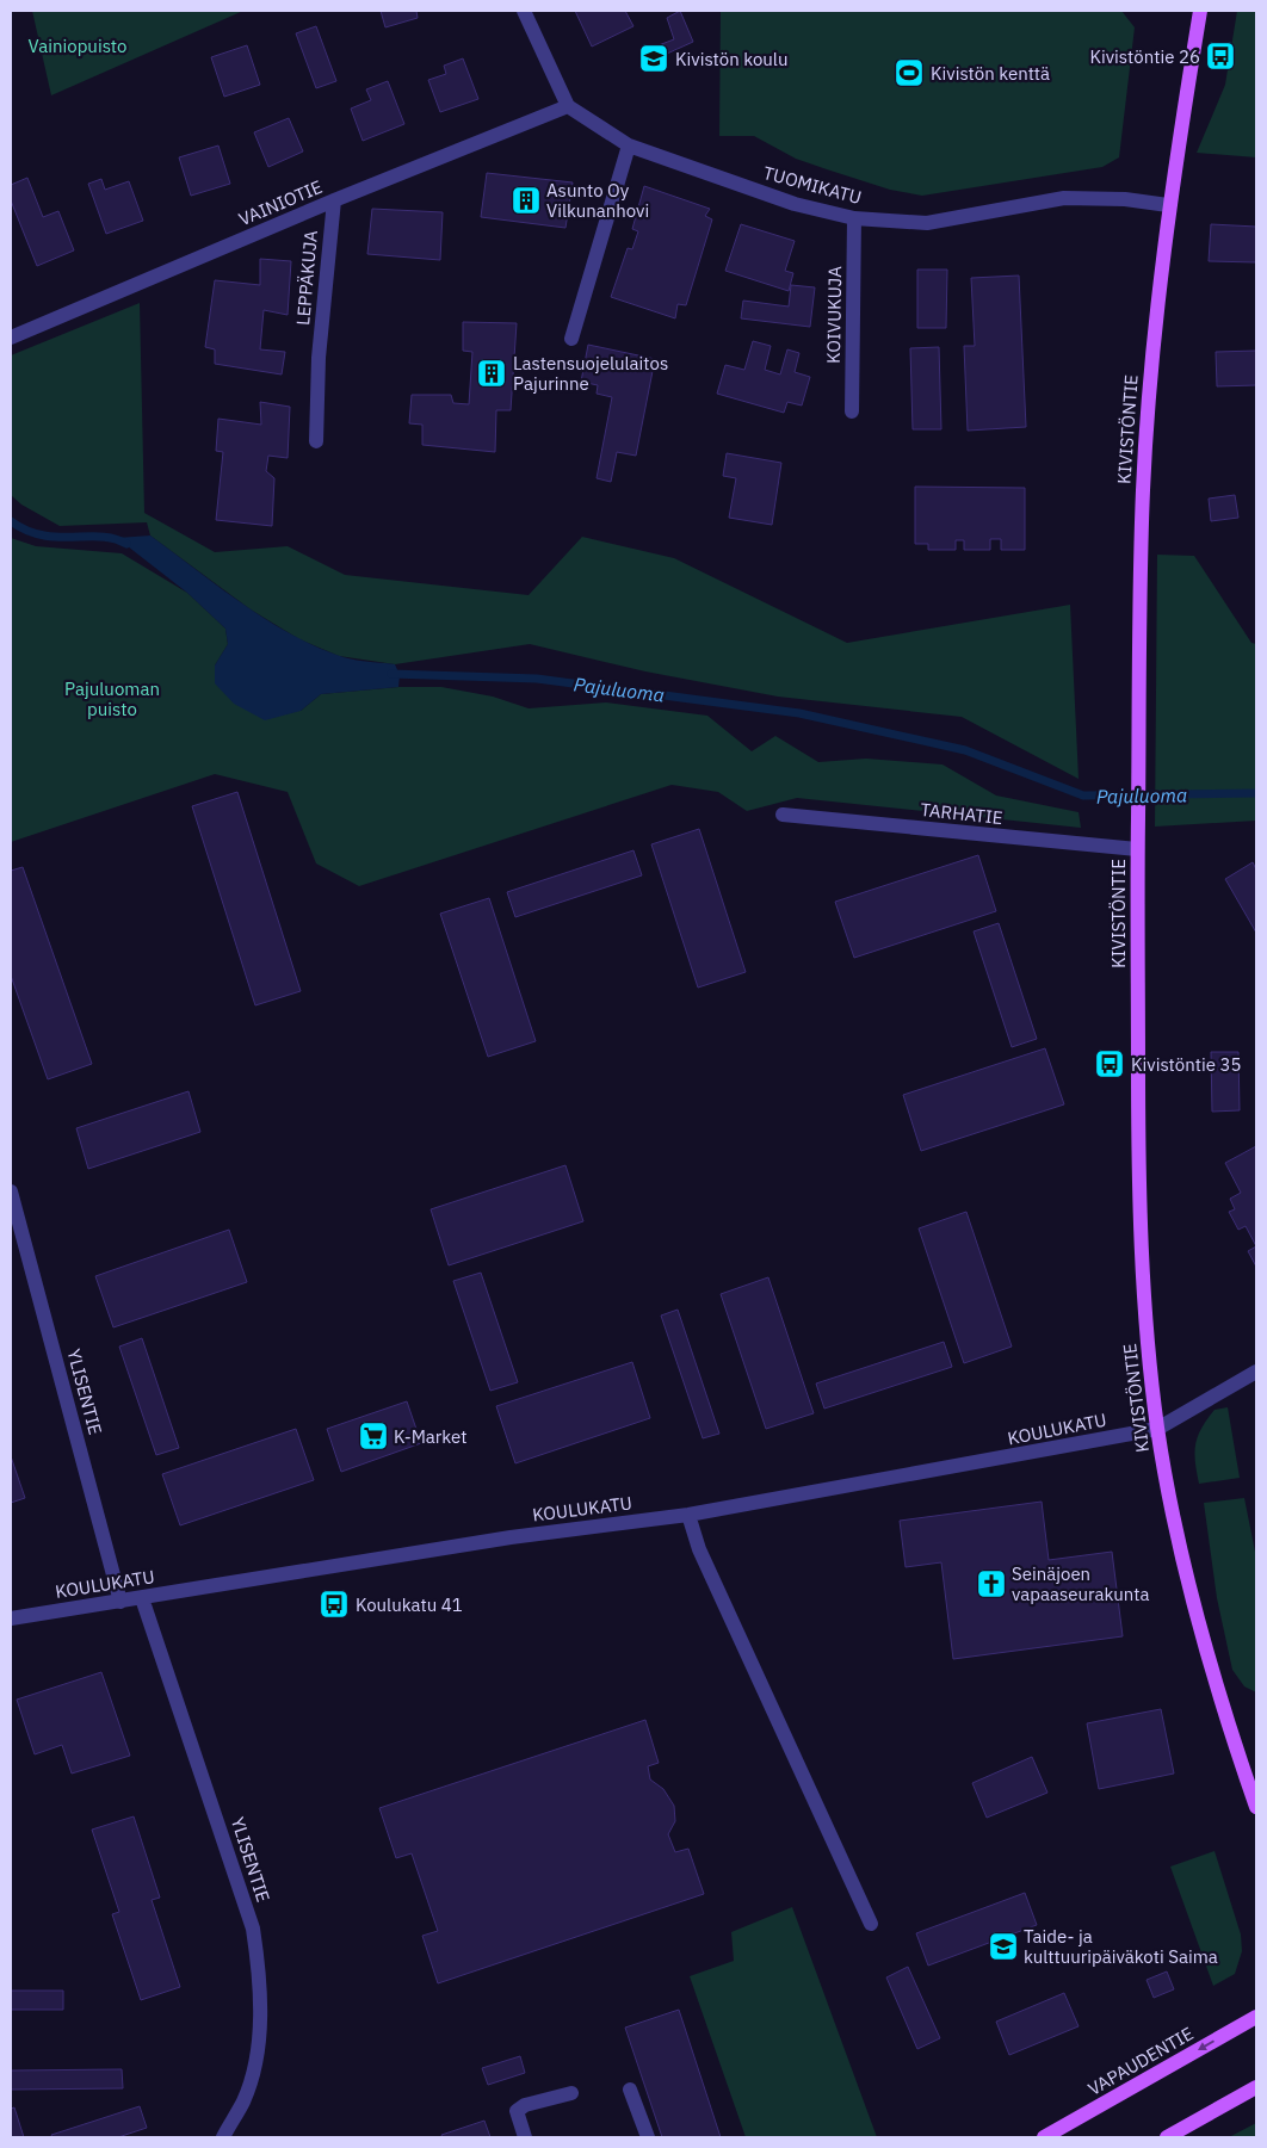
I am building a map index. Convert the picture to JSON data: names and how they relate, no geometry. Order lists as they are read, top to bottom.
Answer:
{
  "streets": {
    "main road": ["KIVISTÖNTIE", "VAPAUDENTIE"],
    "street": [
      "TUOMIKATU",
      "VAINIOTIE",
      "LEPPÄKUJA",
      "KOIVUKUJA",
      "TARHATIE",
      "YLISENTIE",
      "KOULUKATU"
    ]
  },
  "crossings": [
    ["TUOMIKATU", "VAINIOTIE"],
    ["TUOMIKATU", "KOIVUKUJA"],
    ["TUOMIKATU", "KIVISTÖNTIE"],
    ["VAINIOTIE", "LEPPÄKUJA"],
    ["KIVISTÖNTIE", "TARHATIE"],
    ["KIVISTÖNTIE", "KOULUKATU"],
    ["YLISENTIE", "KOULUKATU"]
  ],
  "water": ["Pajuluoma"],
  "parks": ["Vainiopuisto", "Pajuluoman puisto"],
  "places": {
    "bus stop": ["Kivistöntie 26", "Kivistöntie 35", "Koulukatu 41"],
    "school or university": ["Kivistön koulu", "Taide- ja kulttuuripäiväkoti Saima"],
    "sports": ["Kivistön kenttä"],
    "building": ["Asunto Oy Vilkunanhovi", "Lastensuojelulaitos Pajurinne"],
    "supermarket": ["K-Market"],
    "church": ["Seinäjoen vapaaseurakunta"]
  }
}
